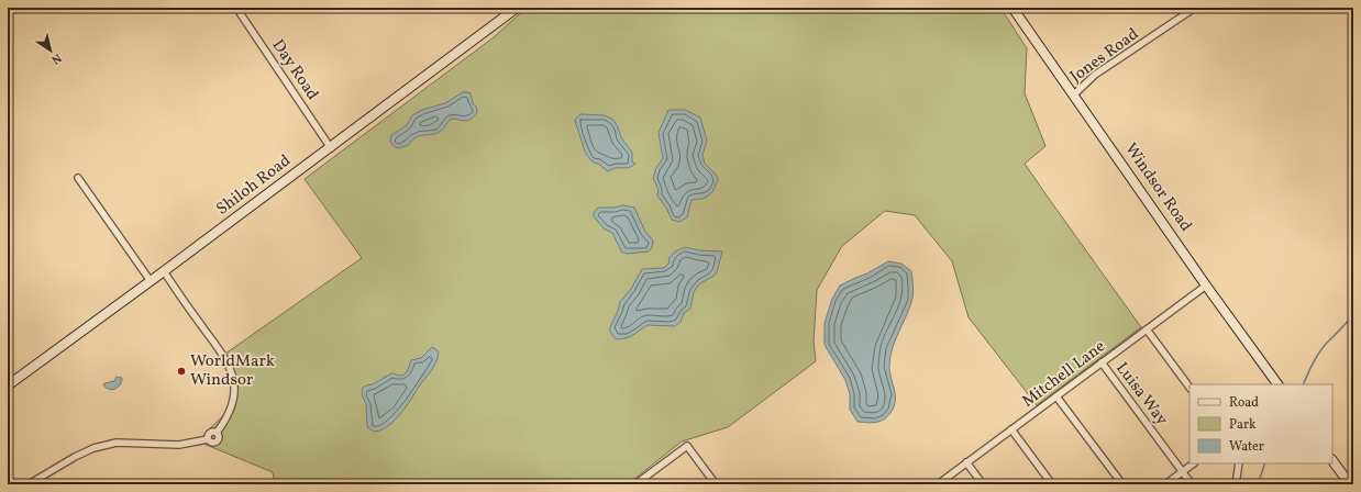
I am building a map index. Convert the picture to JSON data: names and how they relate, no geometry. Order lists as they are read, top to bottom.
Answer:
{
  "streets": {
    "main road": ["Shiloh Road", "Windsor Road"],
    "street": [
      "Jones Road",
      "Day Road",
      "Mitchell Lane",
      "Luisa Way"
    ]
  },
  "crossings": [
    ["Jones Road", "Windsor Road"],
    ["Day Road", "Shiloh Road"],
    ["Windsor Road", "Mitchell Lane"],
    ["Mitchell Lane", "Luisa Way"]
  ],
  "places": ["WorldMark Windsor"],
  "legend": ["Road", "Park", "Water"],
  "north": "bottom right"
}
